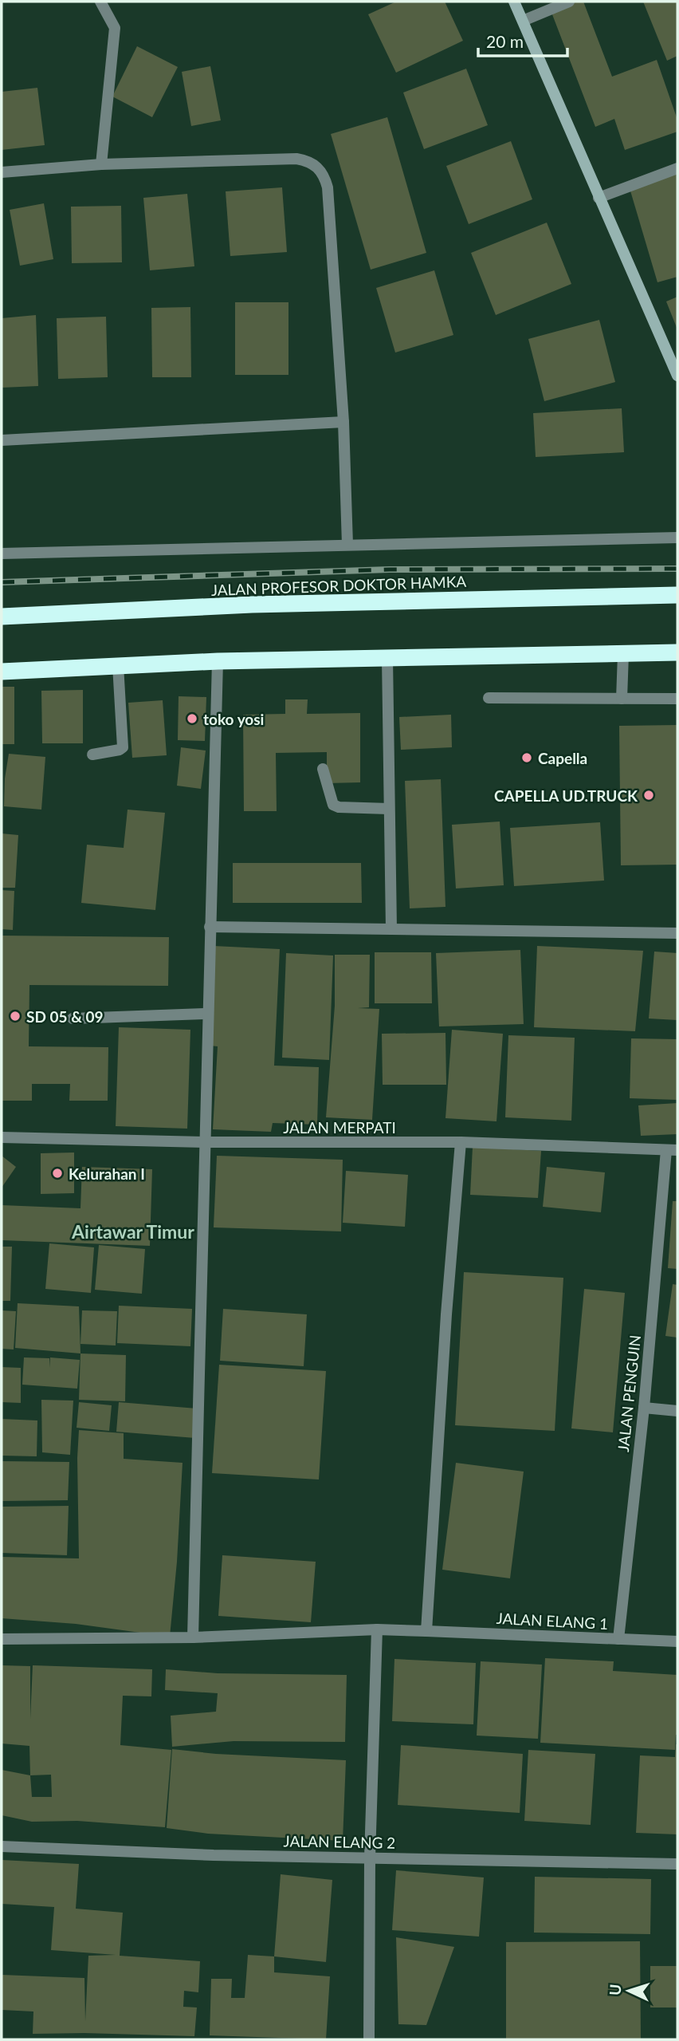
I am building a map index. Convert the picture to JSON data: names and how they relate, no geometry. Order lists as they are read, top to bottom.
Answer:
{
  "streets": {
    "highway": ["JALAN PROFESOR DOKTOR HAMKA"],
    "street": [
      "JALAN MERPATI",
      "JALAN PENGUIN",
      "JALAN ELANG 1",
      "JALAN ELANG 2"
    ]
  },
  "crossings": [
    ["JALAN MERPATI", "JALAN PENGUIN"],
    ["JALAN PENGUIN", "JALAN ELANG 1"]
  ],
  "districts": ["Airtawar Timur"],
  "places": [
    "toko yosi",
    "Capella",
    "CAPELLA UD.TRUCK",
    "SD 05 & 09",
    "Kelurahan I"
  ],
  "scale_bar": "20 m",
  "north": "left"
}
